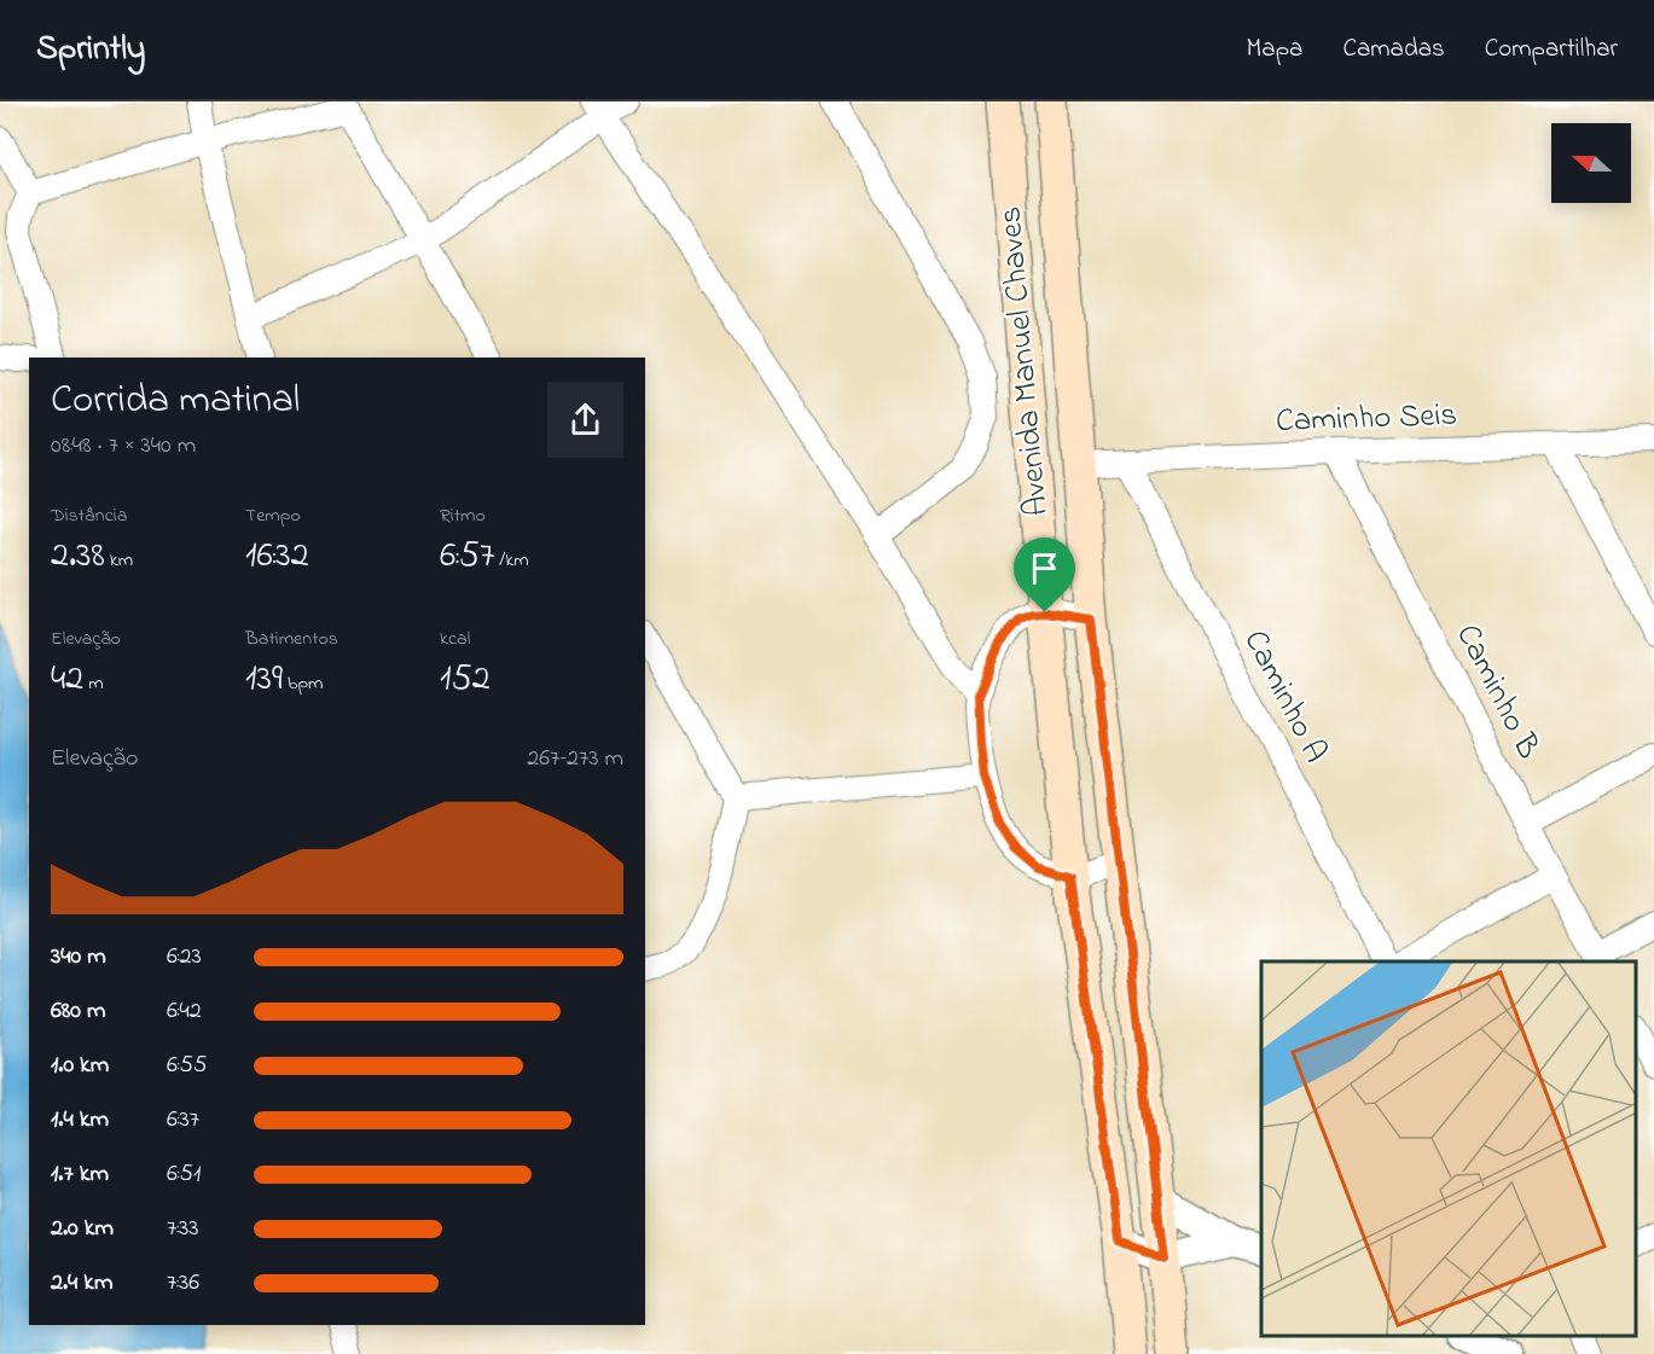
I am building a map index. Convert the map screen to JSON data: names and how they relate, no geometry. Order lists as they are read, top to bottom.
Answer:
{
  "streets": {
    "main road": ["Avenida Manuel Chaves"],
    "street": ["Caminho Seis", "Caminho B", "Caminho A"]
  },
  "crossings": [
    ["Avenida Manuel Chaves", "Caminho Seis"],
    ["Caminho Seis", "Caminho B"],
    ["Caminho Seis", "Caminho A"]
  ],
  "north": "left",
  "page": {
    "header": "Sprintly",
    "nav": ["Mapa", "Camadas", "Compartilhar"],
    "heading": ["Corrida matinal", "08:48 · 7 × 340 m"],
    "stats": [
      ["Distância", "2.38 km"],
      ["Tempo", "16:32"],
      ["Ritmo", "6:57 /km"],
      ["Elevação", "42 m"],
      ["Batimentos", "139 bpm"],
      ["kcal", "152"]
    ],
    "chart": ["Elevação", "267–273 m"],
    "list": [
      {
        "name": "340 m",
        "note": "6:23"
      },
      {
        "name": "680 m",
        "note": "6:42"
      },
      {
        "name": "1.0 km",
        "note": "6:55"
      },
      {
        "name": "1.4 km",
        "note": "6:37"
      },
      {
        "name": "1.7 km",
        "note": "6:51"
      },
      {
        "name": "2.0 km",
        "note": "7:33"
      },
      {
        "name": "2.4 km",
        "note": "7:36"
      }
    ]
  }
}
